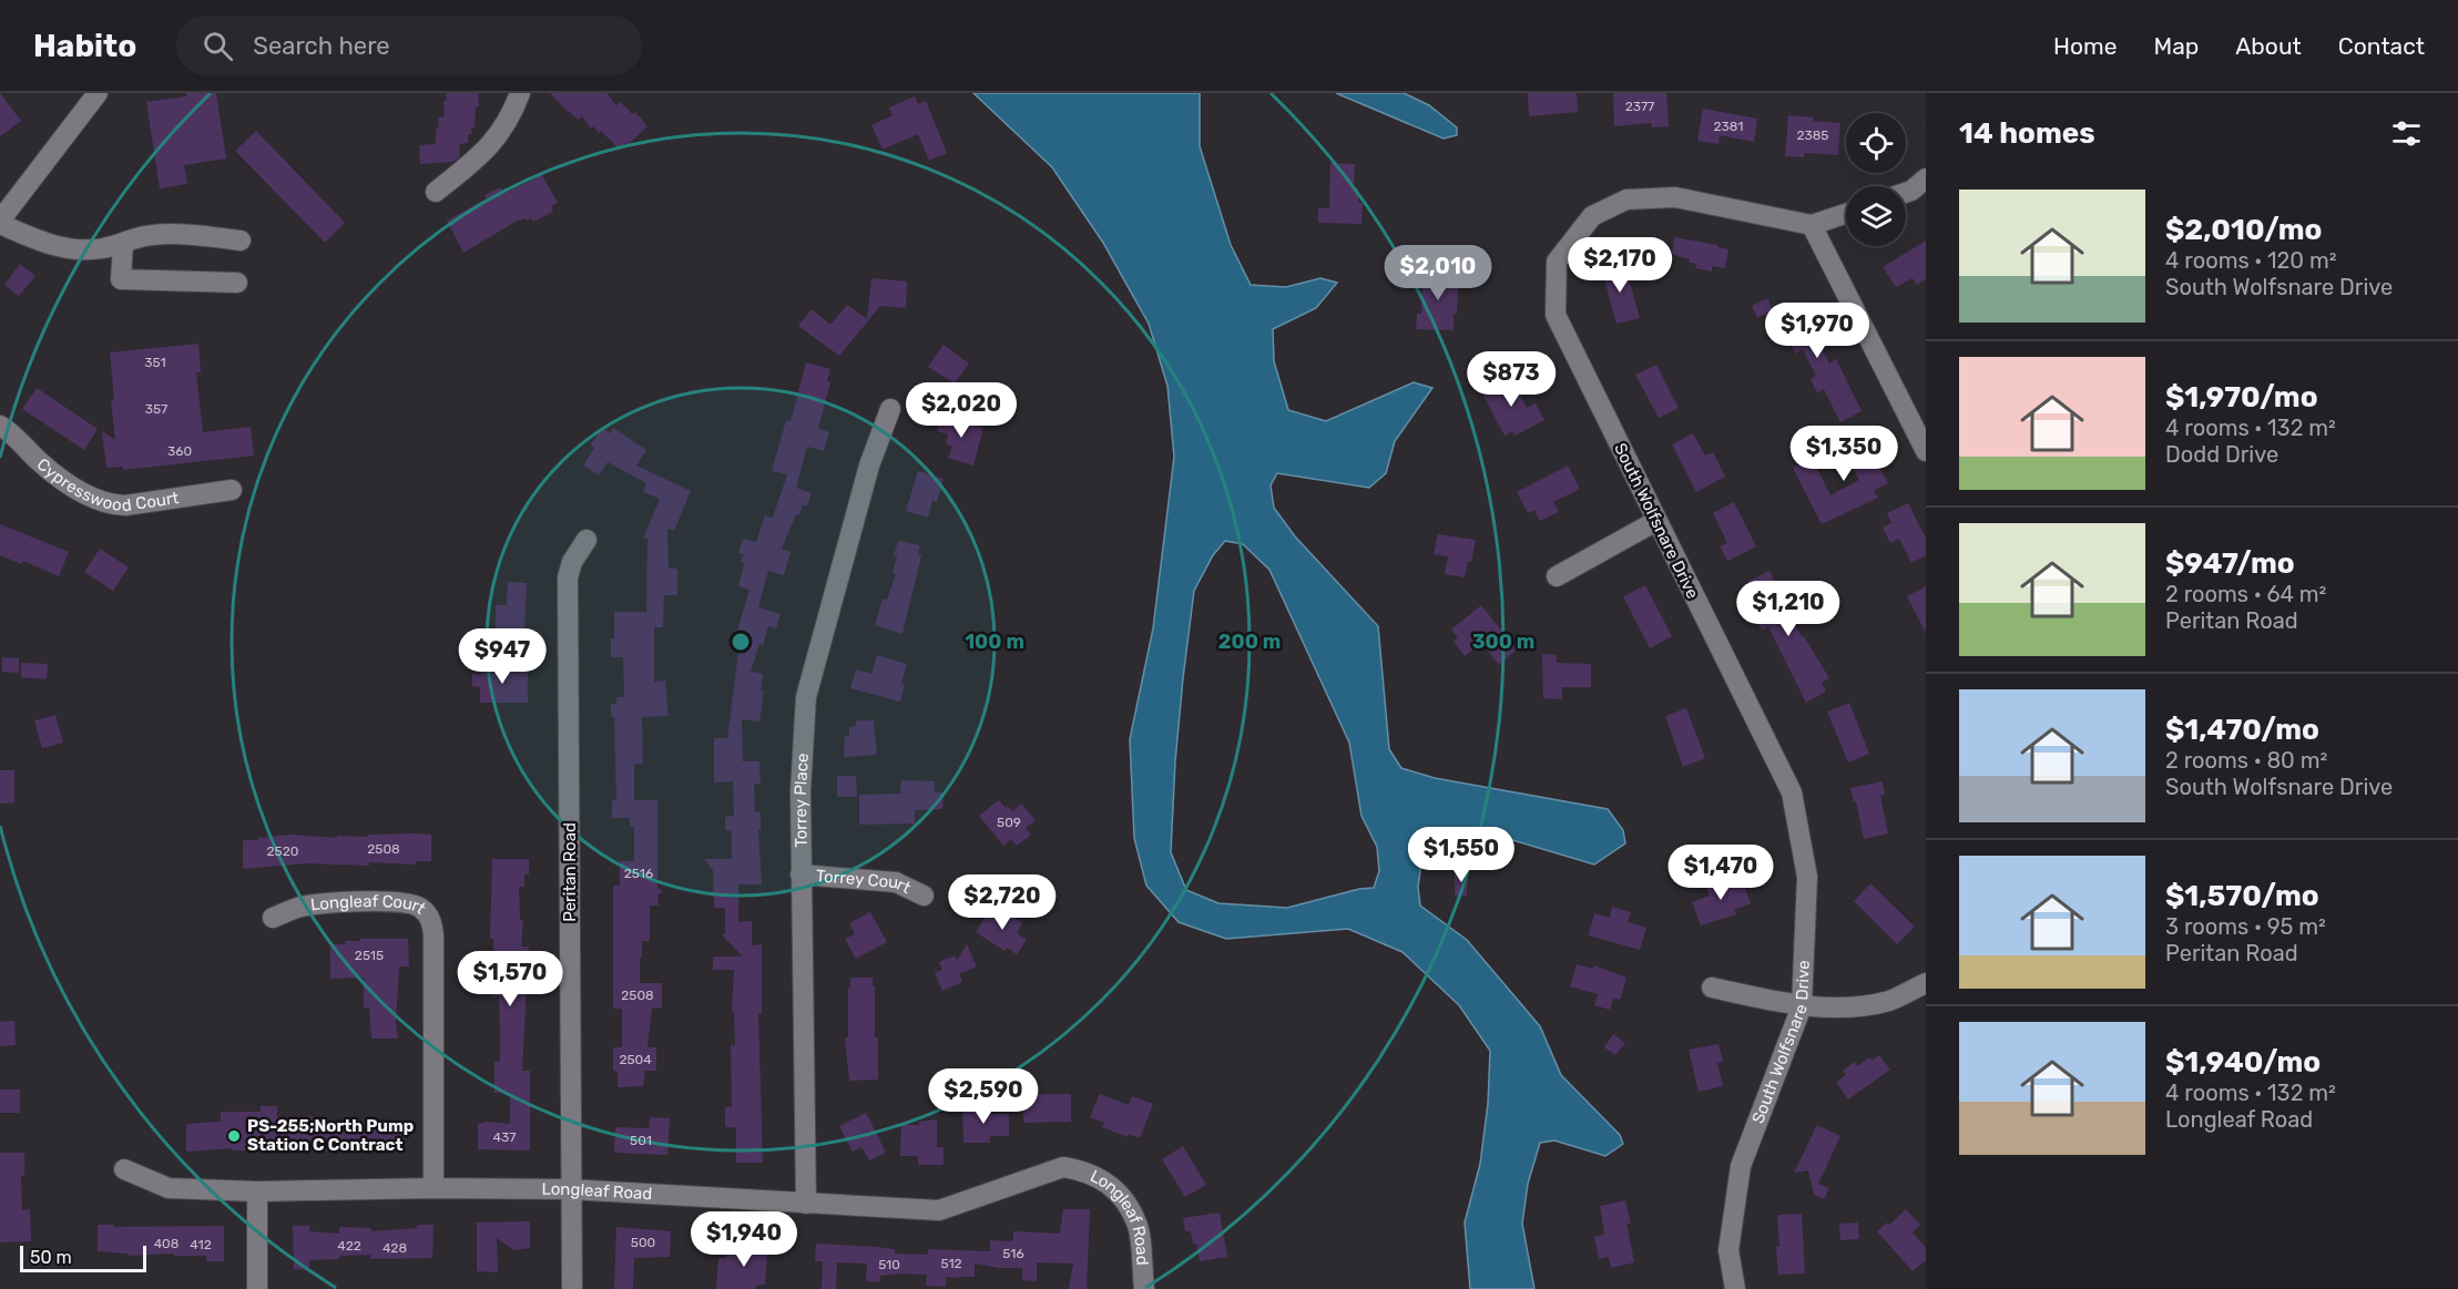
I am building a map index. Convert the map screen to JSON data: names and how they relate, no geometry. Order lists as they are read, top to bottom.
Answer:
{
  "streets": {
    "street": [
      "Cypresswood Court",
      "South Wolfsnare Drive",
      "Torrey Place",
      "Peritan Road",
      "Torrey Court",
      "Longleaf Court",
      "Longleaf Road"
    ]
  },
  "crossings": [
    ["Torrey Place", "Torrey Court"],
    ["Torrey Place", "Longleaf Road"],
    ["Peritan Road", "Longleaf Road"],
    ["Longleaf Court", "Longleaf Road"]
  ],
  "places": ["PS-255;North Pump Station C Contract"],
  "house_numbers": [
    "2377",
    "2381",
    "2385",
    "351",
    "357",
    "360",
    "509",
    "2508",
    "2520",
    "2516",
    "2515",
    "2508",
    "2504",
    "437",
    "501",
    "500",
    "408",
    "412",
    "422",
    "428",
    "516",
    "512",
    "510"
  ],
  "scale_bar": "50 m",
  "page": {
    "header": "Habito",
    "search": "Search here",
    "nav": [
      "Home",
      "Map",
      "About",
      "Contact"
    ],
    "heading": "14 homes",
    "list": [
      {
        "name": "$2,010/mo",
        "note": "4 rooms · 120 m² · South Wolfsnare Drive"
      },
      {
        "name": "$1,970/mo",
        "note": "4 rooms · 132 m² · Dodd Drive"
      },
      {
        "name": "$947/mo",
        "note": "2 rooms · 64 m² · Peritan Road"
      },
      {
        "name": "$1,470/mo",
        "note": "2 rooms · 80 m² · South Wolfsnare Drive"
      },
      {
        "name": "$1,570/mo",
        "note": "3 rooms · 95 m² · Peritan Road"
      },
      {
        "name": "$1,940/mo",
        "note": "4 rooms · 132 m² · Longleaf Road"
      }
    ],
    "price": [
      "$2,170",
      "$2,010",
      "$1,970",
      "$873",
      "$2,020",
      "$1,350",
      "$1,210",
      "$947",
      "$1,550",
      "$1,470",
      "$2,720",
      "$1,570",
      "$2,590",
      "$1,940"
    ],
    "scale": "50 m"
  },
  "rings": ["100 m", "200 m", "300 m"]
}
